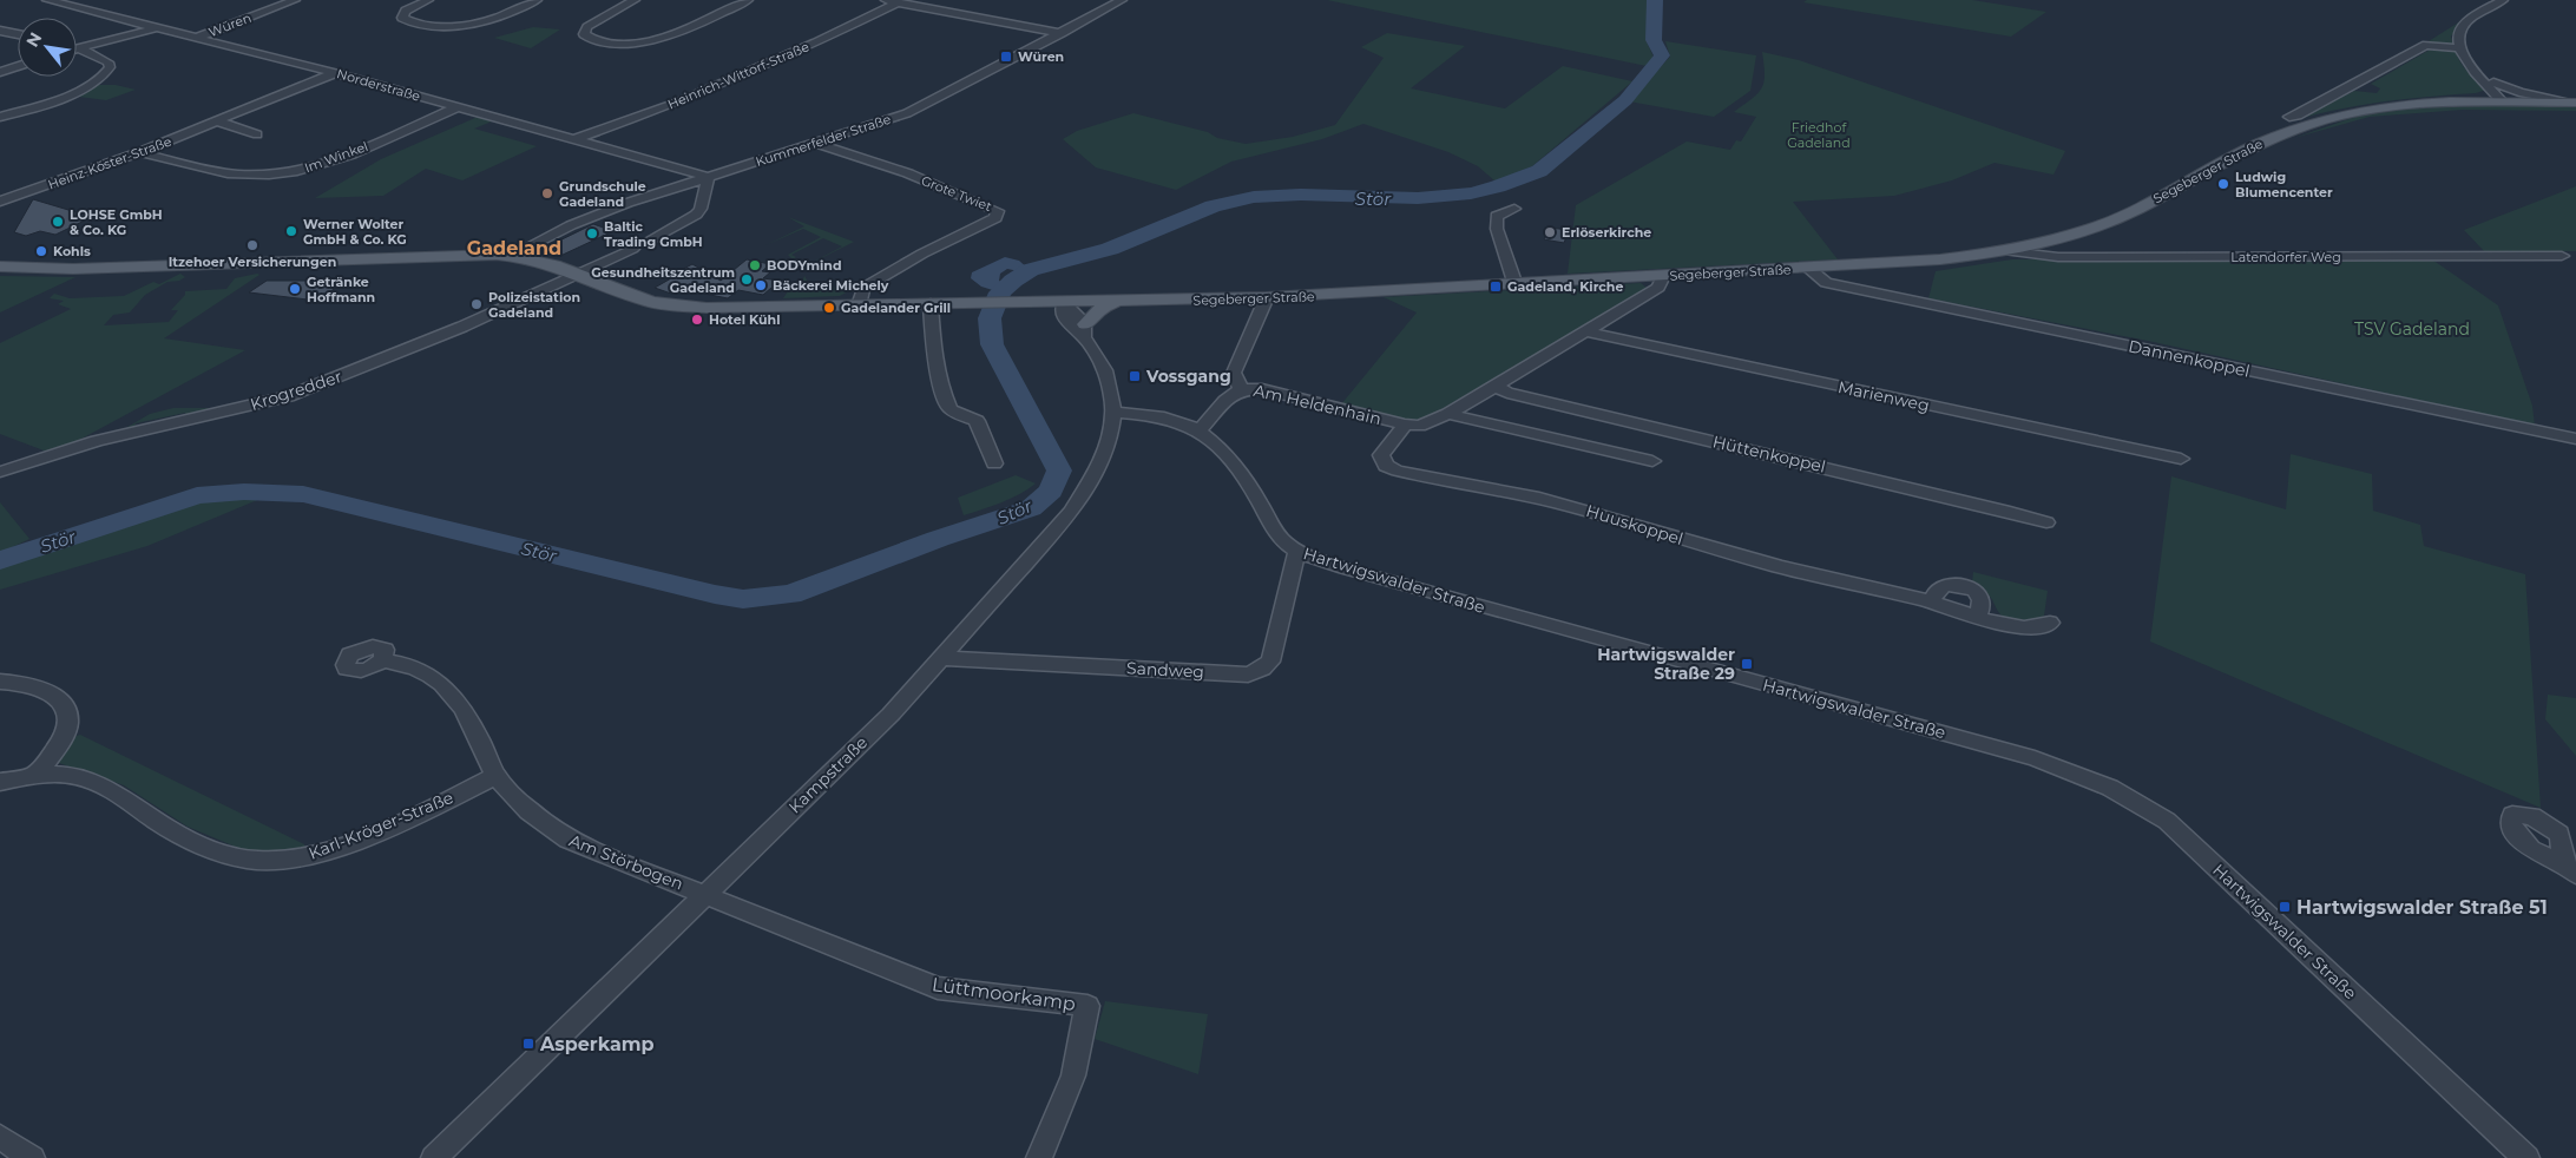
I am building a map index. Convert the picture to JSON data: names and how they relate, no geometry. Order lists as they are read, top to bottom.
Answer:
{
  "streets": {
    "main road": ["Segeberger Straße"],
    "street": [
      "Würen",
      "Heinrich-Wittorf-Straße",
      "Norderstraße",
      "Kummerfelder Straße",
      "Im Winkel",
      "Heinz-Köster-Straße",
      "Grote Twiet",
      "Latendorfer Weg",
      "Dannenkoppel",
      "Krogredder",
      "Marienweg",
      "Am Heldenhain",
      "Hüttenkoppel",
      "Huuskoppel",
      "Hartwigswalder Straße",
      "Sandweg",
      "Kampstraße",
      "Karl-Kröger-Straße",
      "Am Störbogen",
      "Lüttmoorkamp"
    ]
  },
  "crossings": [
    ["Würen", "Norderstraße"],
    ["Heinrich-Wittorf-Straße", "Norderstraße"],
    ["Norderstraße", "Kummerfelder Straße"],
    ["Norderstraße", "Im Winkel"],
    ["Norderstraße", "Heinz-Köster-Straße"],
    ["Kummerfelder Straße", "Segeberger Straße"],
    ["Kummerfelder Straße", "Grote Twiet"],
    ["Im Winkel", "Heinz-Köster-Straße"],
    ["Segeberger Straße", "Grote Twiet"],
    ["Segeberger Straße", "Latendorfer Weg"],
    ["Segeberger Straße", "Dannenkoppel"],
    ["Segeberger Straße", "Krogredder"],
    ["Segeberger Straße", "Am Heldenhain"],
    ["Segeberger Straße", "Kampstraße"],
    ["Marienweg", "Am Heldenhain"],
    ["Am Heldenhain", "Hüttenkoppel"],
    ["Am Heldenhain", "Huuskoppel"],
    ["Am Heldenhain", "Hartwigswalder Straße"],
    ["Hartwigswalder Straße", "Sandweg"],
    ["Hartwigswalder Straße", "Kampstraße"],
    ["Sandweg", "Kampstraße"],
    ["Kampstraße", "Am Störbogen"],
    ["Kampstraße", "Lüttmoorkamp"],
    ["Karl-Kröger-Straße", "Am Störbogen"],
    ["Am Störbogen", "Lüttmoorkamp"]
  ],
  "districts": ["Gadeland"],
  "water": ["Stör"],
  "parks": ["Friedhof Gadeland", "TSV Gadeland"],
  "places": {
    "transit": [
      "Würen",
      "Gadeland, Kirche",
      "Vossgang",
      "Hartwigswalder Straße 29",
      "Hartwigswalder Straße 51",
      "Asperkamp"
    ],
    "other": [
      "Ludwig Blumencenter",
      "Grundschule Gadeland",
      "LOHSE GmbH & Co. KG",
      "Werner Wolter GmbH & Co. KG",
      "Erlöserkirche",
      "Baltic Trading GmbH",
      "Itzehoer Versicherungen",
      "Kohls",
      "BODYmind",
      "Gesundheitszentrum Gadeland",
      "Bäckerei Michely",
      "Getränke Hoffmann",
      "Polizeistation Gadeland",
      "Gadelander Grill",
      "Hotel Kühl"
    ]
  },
  "north": "top left"
}
